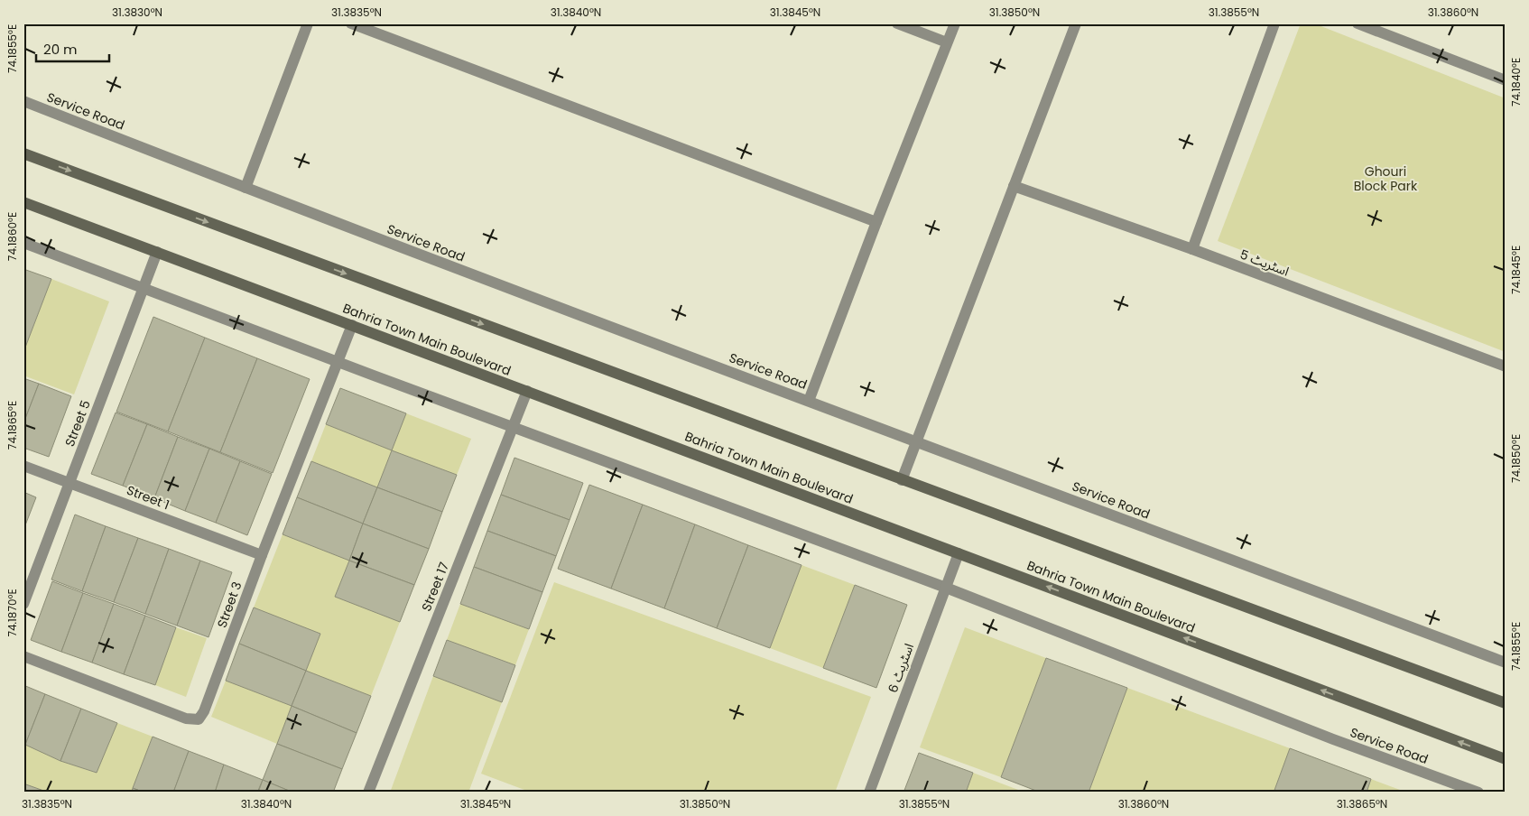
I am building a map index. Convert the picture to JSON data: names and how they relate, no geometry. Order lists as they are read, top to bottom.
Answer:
{
  "streets": {
    "main road": ["Bahria Town Main Boulevard"],
    "street": [
      "Service Road",
      "اسٹریٹ 5",
      "Street 5",
      "Street 1",
      "Street 17",
      "Street 3",
      "اسٹریٹ 6"
    ]
  },
  "crossings": [
    ["Service Road", "Street 5"],
    ["Service Road", "Street 17"],
    ["Service Road", "Street 3"],
    ["Service Road", "اسٹریٹ 6"],
    ["Bahria Town Main Boulevard", "Street 5"],
    ["Bahria Town Main Boulevard", "Street 17"],
    ["Bahria Town Main Boulevard", "Street 3"],
    ["Bahria Town Main Boulevard", "اسٹریٹ 6"],
    ["Street 5", "Street 1"],
    ["Street 1", "Street 3"]
  ],
  "parks": ["Ghouri Block Park"],
  "scale_bar": "20 m",
  "coordinates": [
    "31.3830°N",
    "31.3835°N",
    "31.3840°N",
    "31.3845°N",
    "31.3850°N",
    "31.3855°N",
    "31.3860°N",
    "74.1855°E",
    "74.1840°E",
    "74.1860°E",
    "74.1845°E",
    "74.1865°E",
    "74.1850°E",
    "74.1870°E",
    "31.3865°N"
  ]
}
